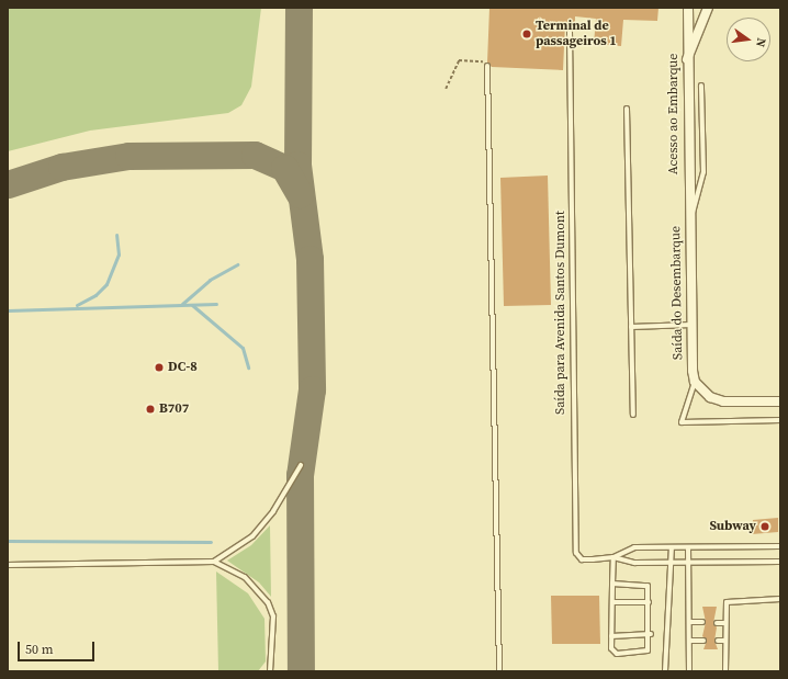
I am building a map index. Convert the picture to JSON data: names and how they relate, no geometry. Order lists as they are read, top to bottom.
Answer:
{
  "streets": {
    "street": ["Acesso ao Embarque", "Saída do Desembarque"],
    "lane": ["Saída para Avenida Santos Dumont"]
  },
  "crossings": [
    ["Acesso ao Embarque", "Saída do Desembarque"]
  ],
  "places": [
    "Terminal de passageiros 1",
    "DC-8",
    "B707",
    "Subway"
  ],
  "scale_bar": "50 m",
  "north": "right"
}
